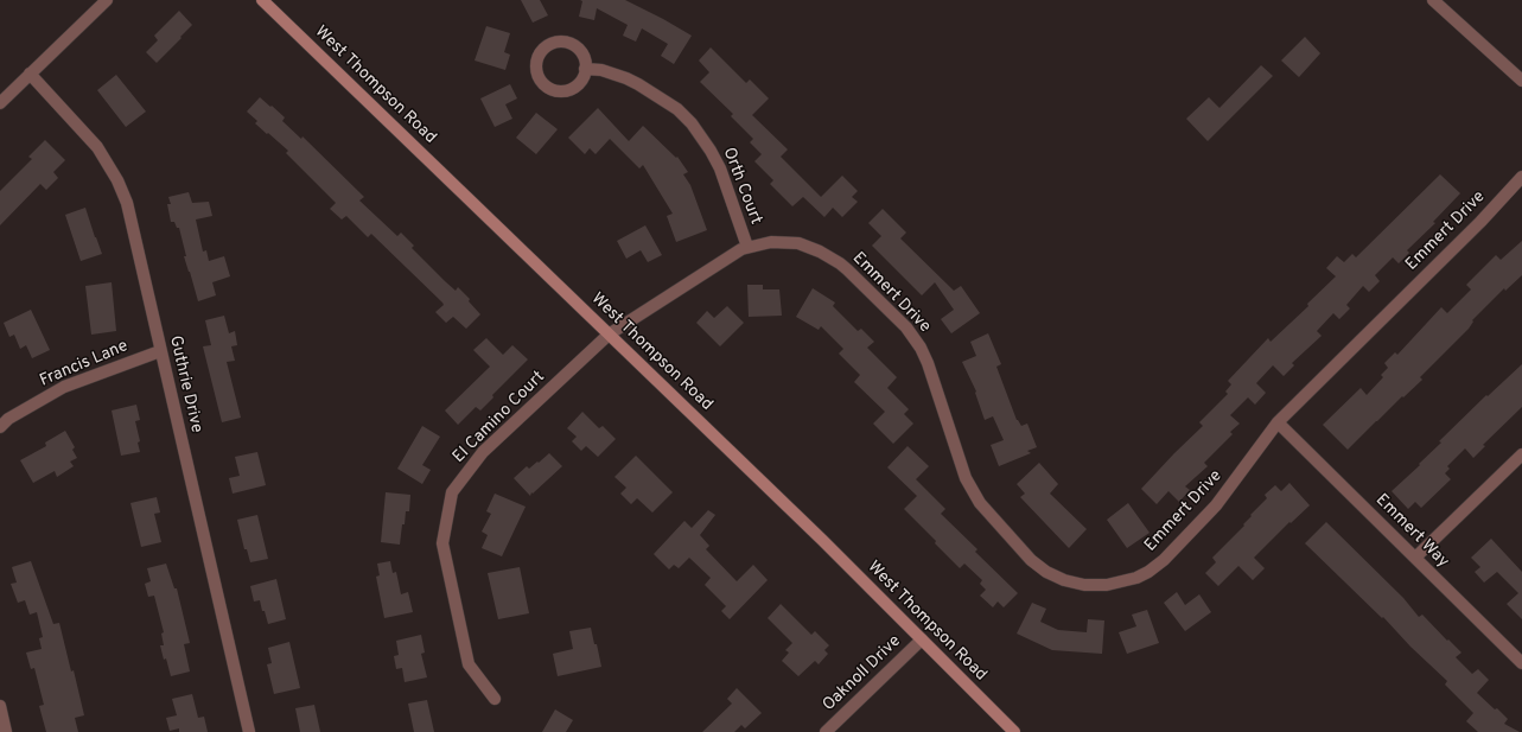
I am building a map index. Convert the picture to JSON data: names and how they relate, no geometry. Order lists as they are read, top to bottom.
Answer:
{
  "streets": {
    "main road": ["West Thompson Road"],
    "street": [
      "Orth Court",
      "Emmert Drive",
      "Francis Lane",
      "Guthrie Drive",
      "El Camino Court",
      "Emmert Way",
      "Oaknoll Drive"
    ]
  },
  "crossings": [
    ["West Thompson Road", "Emmert Drive"],
    ["West Thompson Road", "El Camino Court"],
    ["West Thompson Road", "Oaknoll Drive"],
    ["Orth Court", "Emmert Drive"],
    ["Emmert Drive", "El Camino Court"],
    ["Emmert Drive", "Emmert Way"],
    ["Francis Lane", "Guthrie Drive"]
  ]
}
